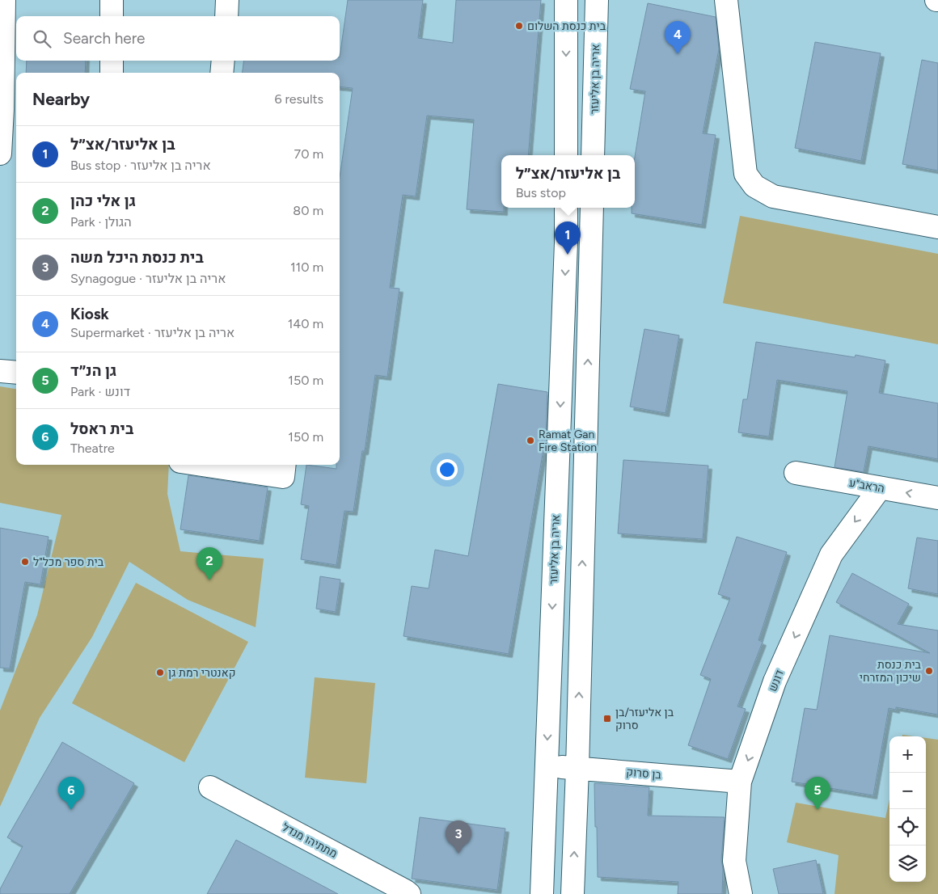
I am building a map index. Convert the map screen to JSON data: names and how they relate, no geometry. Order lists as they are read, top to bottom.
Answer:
{
  "streets": {
    "street": [
      "אריה בן אליעזר",
      "הראב\"ע",
      "דונש",
      "בן סרוק",
      "מתתיהו מנדל"
    ]
  },
  "crossings": [
    ["אריה בן אליעזר", "בן סרוק"],
    ["הראב\"ע", "דונש"],
    ["דונש", "בן סרוק"]
  ],
  "one_way": ["הראב\"ע", "דונש"],
  "places": {
    "other": [
      "בית כנסת השלום",
      "Ramat Gan Fire Station",
      "בית ספר מכל\"ל",
      "בית כנסת שיכון המזרחי",
      "קאנטרי רמת גן"
    ],
    "transit": ["בן אליעזר/בן סרוק"]
  },
  "page": {
    "search": "Search here",
    "pins": [
      "4",
      "1",
      "2",
      "5",
      "6",
      "3"
    ],
    "heading": ["Nearby", "6 results"],
    "list": [
      {
        "mark": "1",
        "name": "בן אליעזר/אצ״ל",
        "note": "Bus stop · אריה בן אליעזר",
        "value": "70 m"
      },
      {
        "mark": "2",
        "name": "גן אלי כהן",
        "note": "Park · הגולן",
        "value": "80 m"
      },
      {
        "mark": "3",
        "name": "בית כנסת היכל משה",
        "note": "Synagogue · אריה בן אליעזר",
        "value": "110 m"
      },
      {
        "mark": "4",
        "name": "Kiosk",
        "note": "Supermarket · אריה בן אליעזר",
        "value": "140 m"
      },
      {
        "mark": "5",
        "name": "גן הנ״ד",
        "note": "Park · דונש",
        "value": "150 m"
      },
      {
        "mark": "6",
        "name": "בית ראסל",
        "note": "Theatre",
        "value": "150 m"
      }
    ],
    "popup": ["בן אליעזר/אצ״ל", "Bus stop"],
    "map_buttons": ["+", "−"]
  }
}
